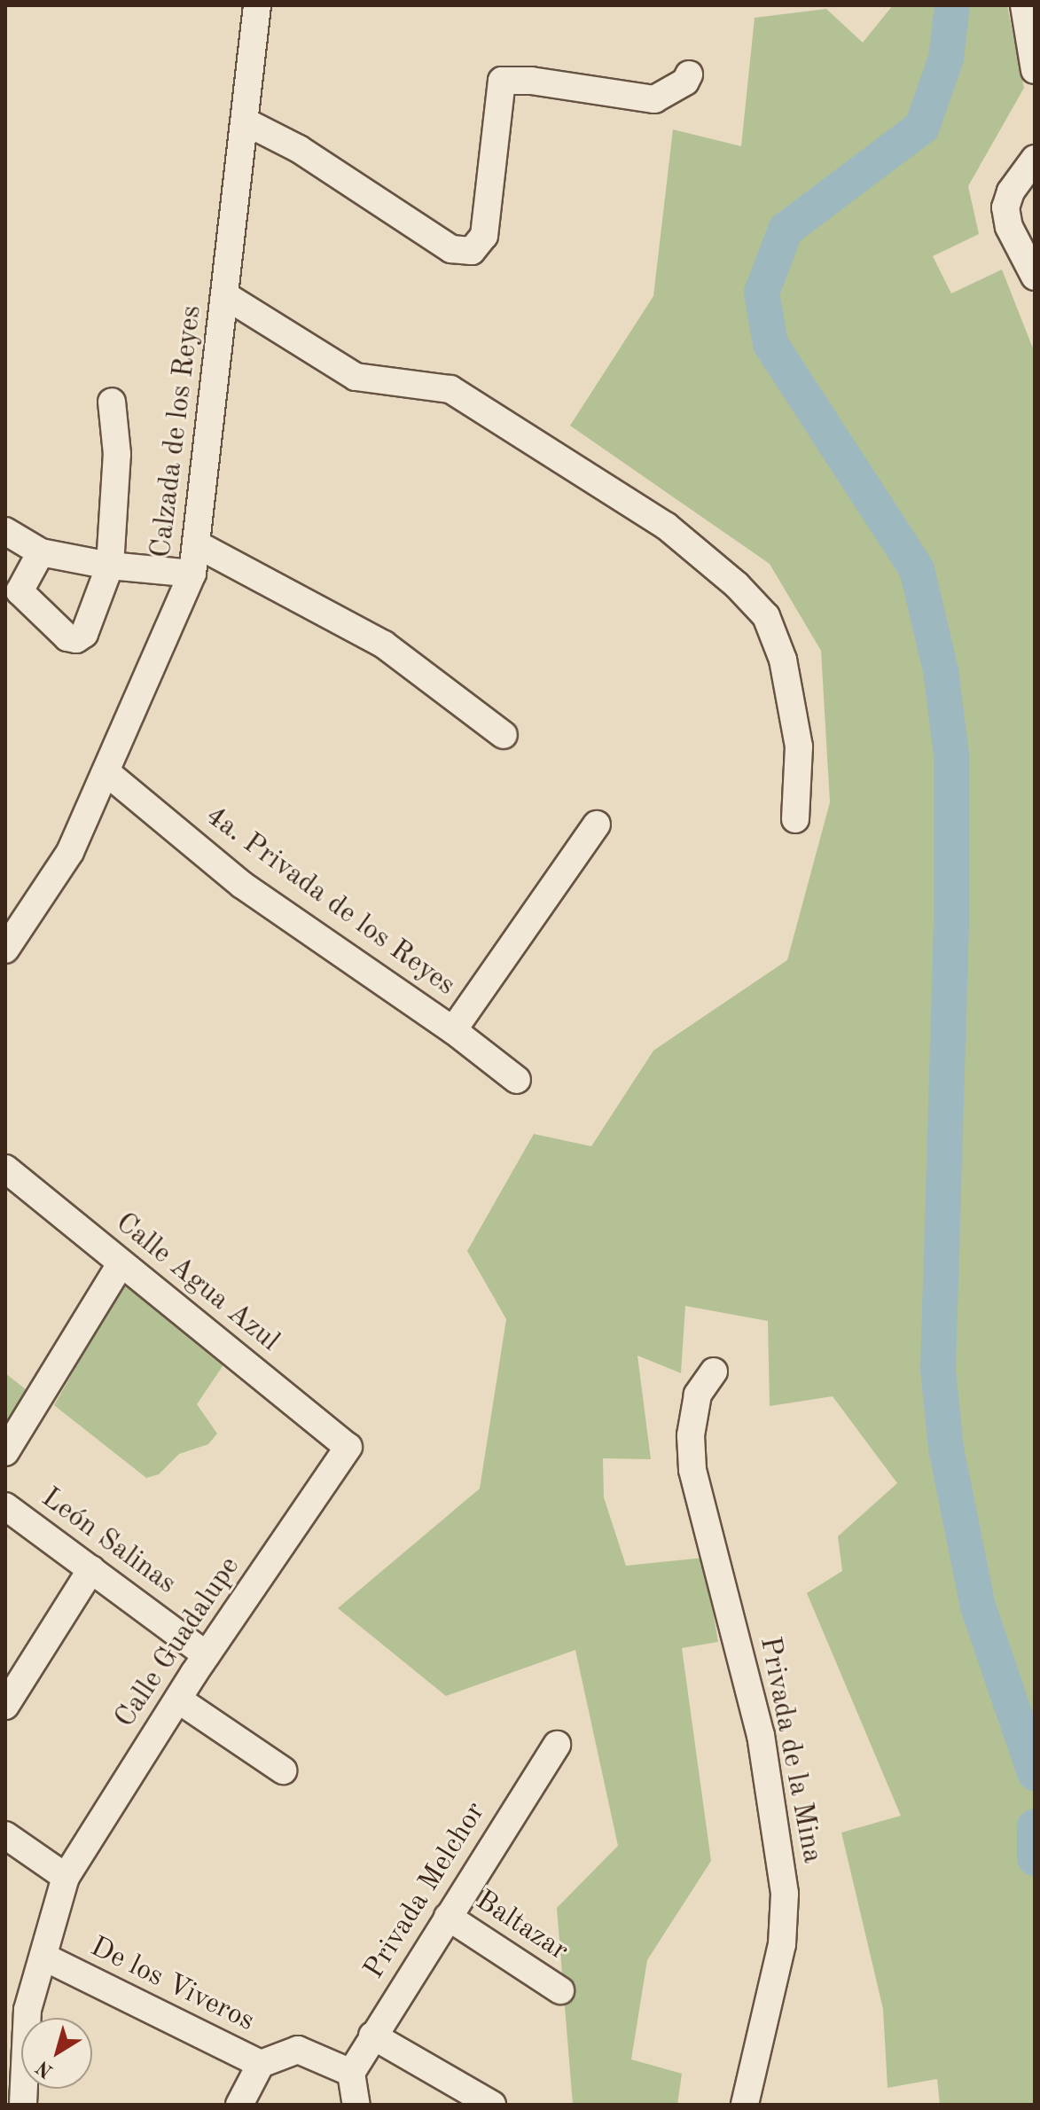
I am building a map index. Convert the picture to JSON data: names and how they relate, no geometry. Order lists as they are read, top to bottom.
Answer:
{
  "streets": {
    "street": [
      "Calzada de los Reyes",
      "4a. Privada de los Reyes",
      "Calle Agua Azul",
      "León Salinas",
      "Calle Guadalupe",
      "Privada de la Mina",
      "Privada Melchor",
      "Baltazar",
      "De los Viveros"
    ]
  },
  "crossings": [
    ["Calzada de los Reyes", "4a. Privada de los Reyes"],
    ["Calle Agua Azul", "Calle Guadalupe"],
    ["León Salinas", "Calle Guadalupe"],
    ["Calle Guadalupe", "De los Viveros"],
    ["Privada Melchor", "Baltazar"],
    ["Privada Melchor", "De los Viveros"]
  ],
  "north": "bottom left"
}
